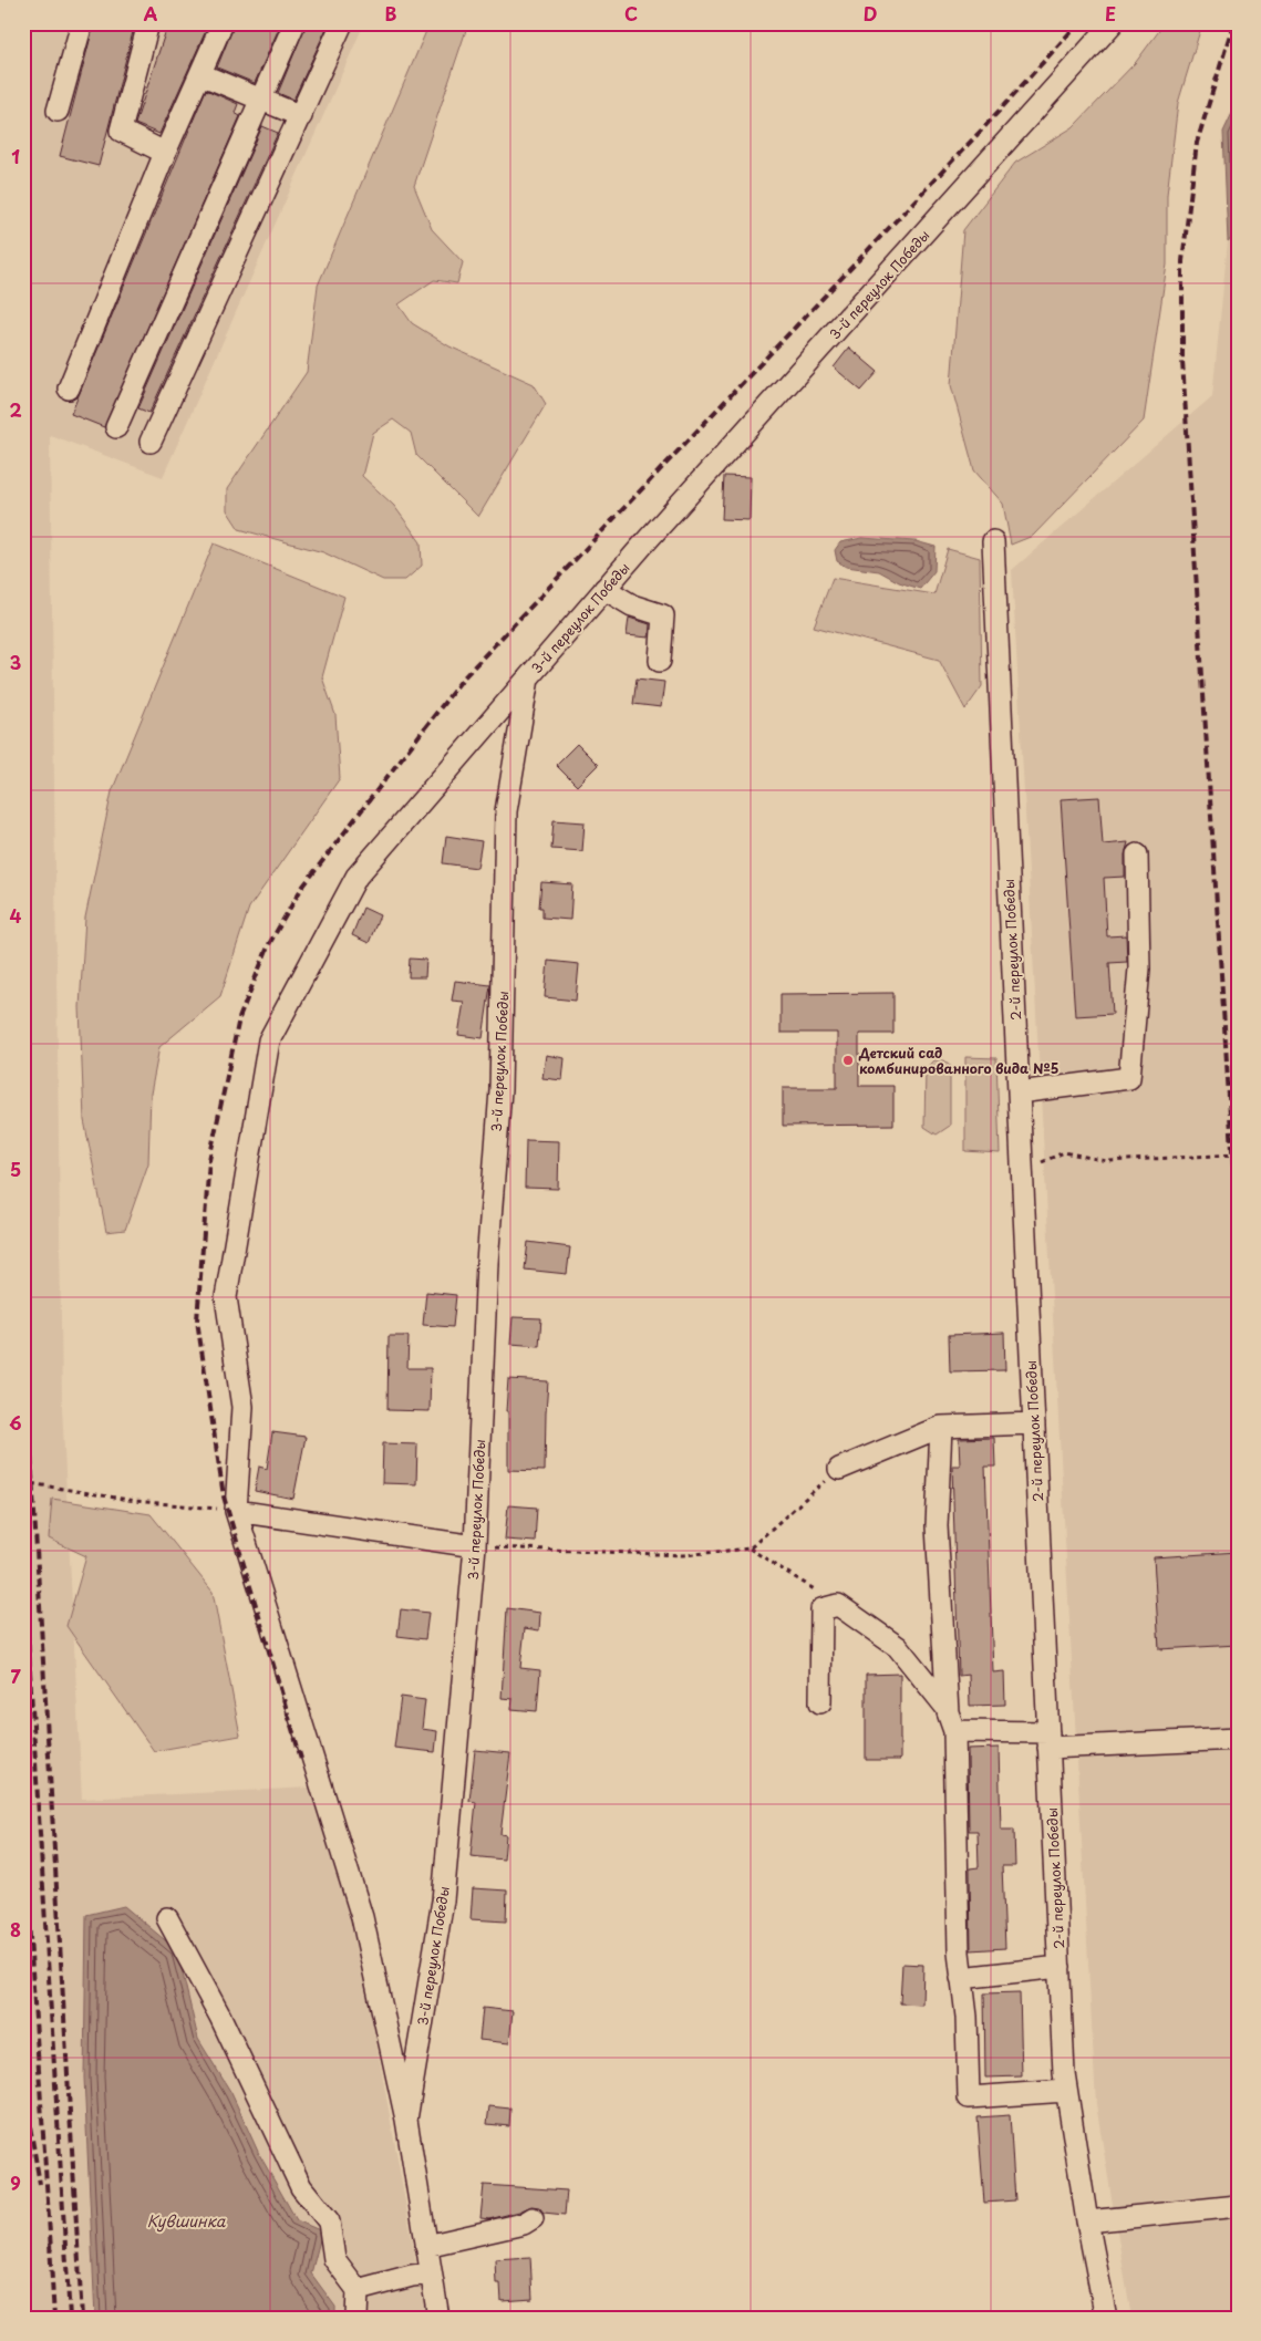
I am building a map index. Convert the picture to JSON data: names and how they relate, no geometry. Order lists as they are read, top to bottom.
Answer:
{
  "streets": {
    "street": ["3-й переулок Победы", "2-й переулок Победы"]
  },
  "water": ["Кувшинка"],
  "places": ["Детский сад комбинированного вида №5"],
  "grid": {
    "columns": [
      "A",
      "B",
      "C",
      "D",
      "E"
    ],
    "rows": [
      "1",
      "2",
      "3",
      "4",
      "5",
      "6",
      "7",
      "8",
      "9"
    ]
  }
}
